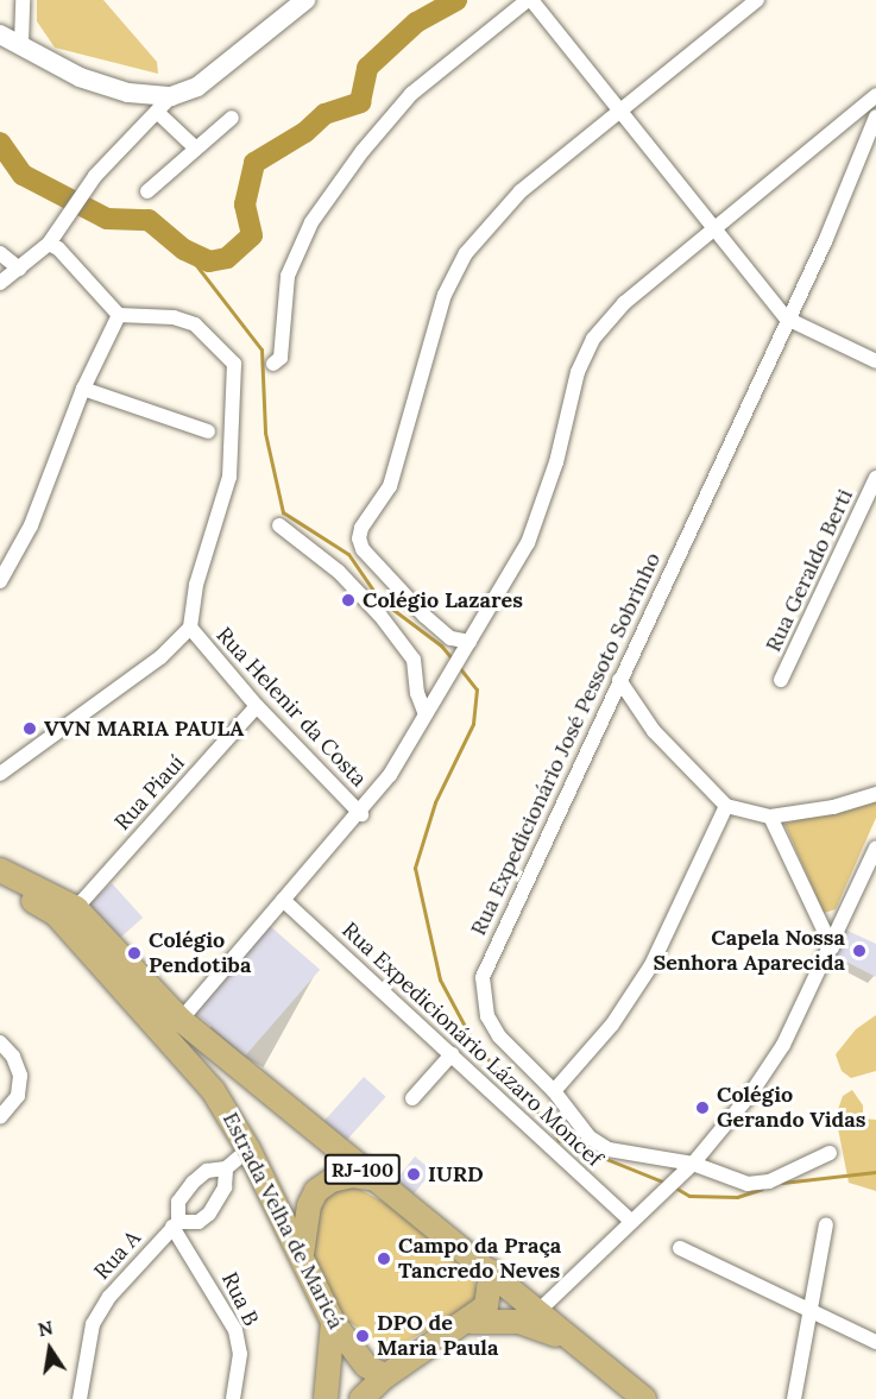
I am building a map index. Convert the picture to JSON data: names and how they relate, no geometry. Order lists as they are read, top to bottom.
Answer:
{
  "streets": {
    "main road": ["RJ-100", "Estrada Velha de Maricá"],
    "street": [
      "Rua Geraldo Berti",
      "Rua Helenir da Costa",
      "Rua Expedicionário José Pessoto Sobrinho",
      "Rua Piauí",
      "Rua Expedicionário Lázaro Moncef",
      "Rua A",
      "Rua B"
    ]
  },
  "crossings": [
    ["Rua Helenir da Costa", "Rua Piauí"],
    ["Rua Piauí", "Estrada Velha de Maricá"],
    ["RJ-100", "Estrada Velha de Maricá"],
    ["Rua A", "Rua B"]
  ],
  "places": [
    "Colégio Lazares",
    "VVN MARIA PAULA",
    "Capela Nossa Senhora Aparecida",
    "Colégio Pendotiba",
    "Colégio Gerando Vidas",
    "IURD",
    "Campo da Praça Tancredo Neves",
    "DPO de Maria Paula"
  ],
  "north": "top"
}
